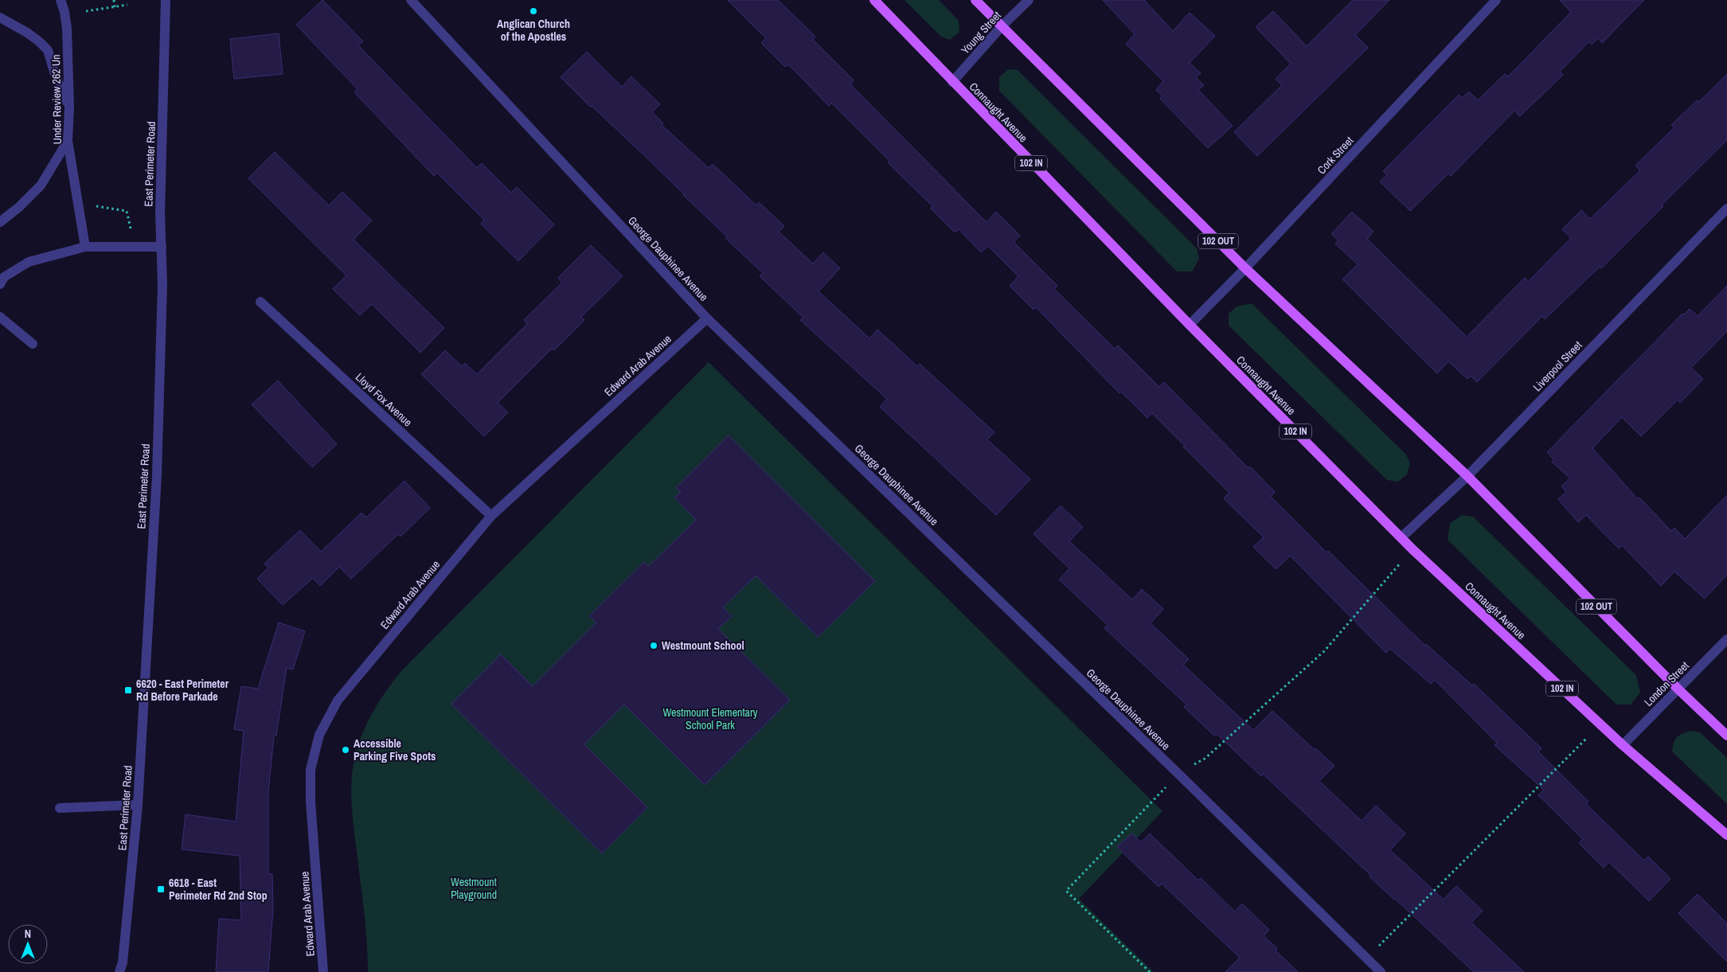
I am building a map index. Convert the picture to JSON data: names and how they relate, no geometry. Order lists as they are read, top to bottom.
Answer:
{
  "streets": {
    "main road": ["Connaught Avenue", "102 IN", "102 OUT"],
    "street": [
      "Young Street",
      "Under Review 262 Un",
      "Cork Street",
      "East Perimeter Road",
      "George Dauphinee Avenue",
      "Edward Arab Avenue",
      "Liverpool Street",
      "Lloyd Fox Avenue",
      "London Street"
    ]
  },
  "crossings": [
    ["Young Street", "Connaught Avenue"],
    ["Young Street", "102 OUT"],
    ["Connaught Avenue", "Cork Street"],
    ["Connaught Avenue", "Liverpool Street"],
    ["Connaught Avenue", "London Street"],
    ["Cork Street", "102 OUT"],
    ["102 OUT", "Liverpool Street"],
    ["102 OUT", "London Street"],
    ["George Dauphinee Avenue", "Edward Arab Avenue"],
    ["Edward Arab Avenue", "Lloyd Fox Avenue"]
  ],
  "parks": ["Westmount Elementary School Park", "Westmount Playground"],
  "places": {
    "other": ["Anglican Church of the Apostles", "Westmount School", "Accessible Parking Five Spots"],
    "transit": ["6620 - East Perimeter Rd Before Parkade", "6618 - East Perimeter Rd 2nd Stop"]
  },
  "north": "top"
}
